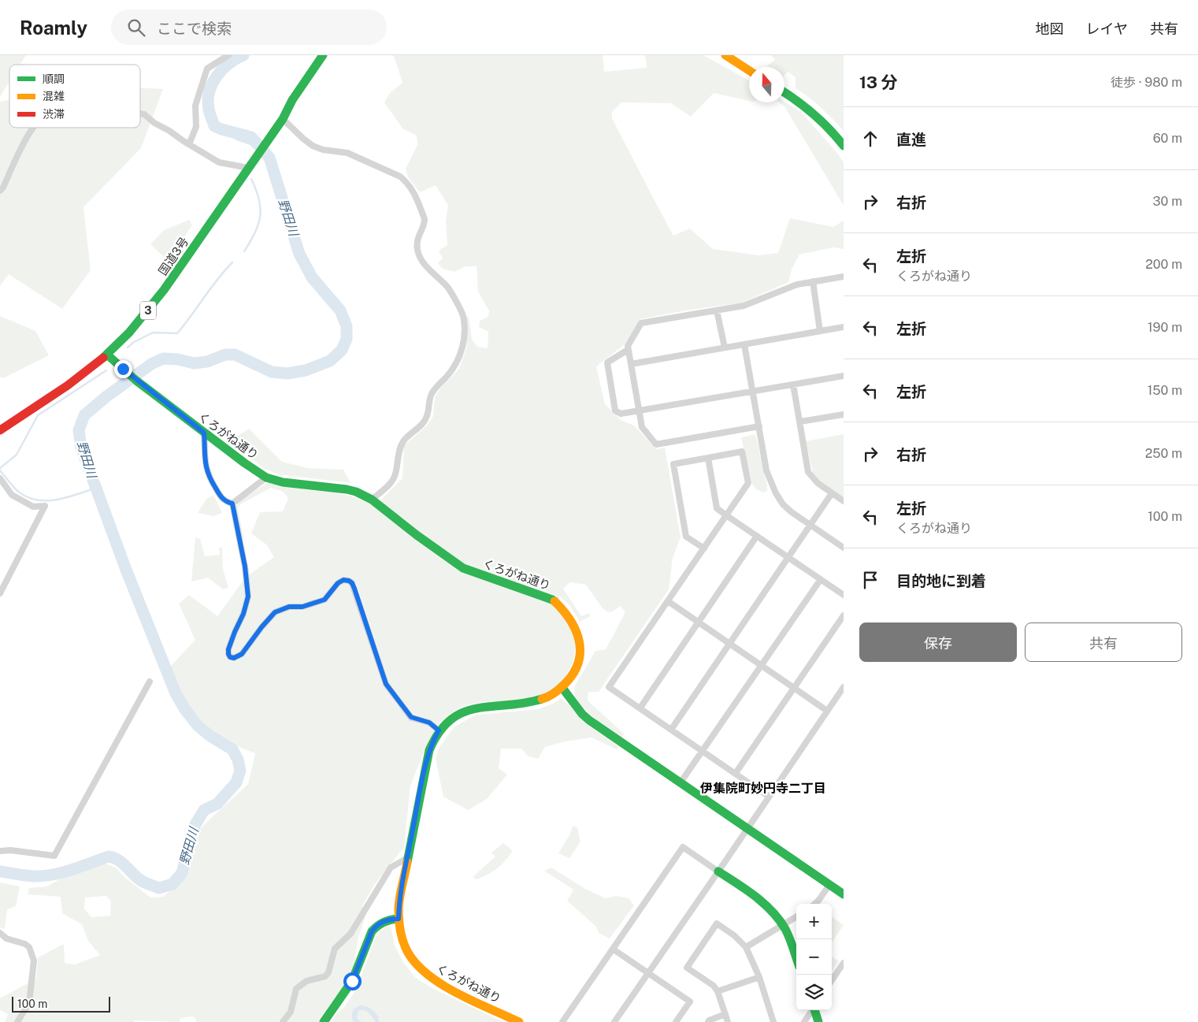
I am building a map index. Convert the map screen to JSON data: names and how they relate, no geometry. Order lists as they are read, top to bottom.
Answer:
{
  "streets": {
    "main road": ["国道3号", "3", "くろがね通り"]
  },
  "crossings": [
    ["国道3号", "くろがね通り"]
  ],
  "districts": ["伊集院町妙円寺二丁目"],
  "water": ["野田川"],
  "legend": ["順調", "混雑", "渋滞"],
  "scale_bar": "100 m",
  "north": "top",
  "page": {
    "header": "Roamly",
    "search": "ここで検索",
    "nav": ["地図", "レイヤ", "共有"],
    "heading": ["13 分", "徒歩 · 980 m"],
    "list": [
      ["直進", "60 m"],
      ["右折", "30 m"],
      ["左折", "くろがね通り", "200 m"],
      ["左折", "190 m"],
      ["左折", "150 m"],
      ["右折", "250 m"],
      ["左折", "くろがね通り", "100 m"],
      "目的地に到着"
    ],
    "buttons": ["保存", "共有"],
    "map_buttons": ["+", "−"],
    "scale": "100 m"
  }
}
